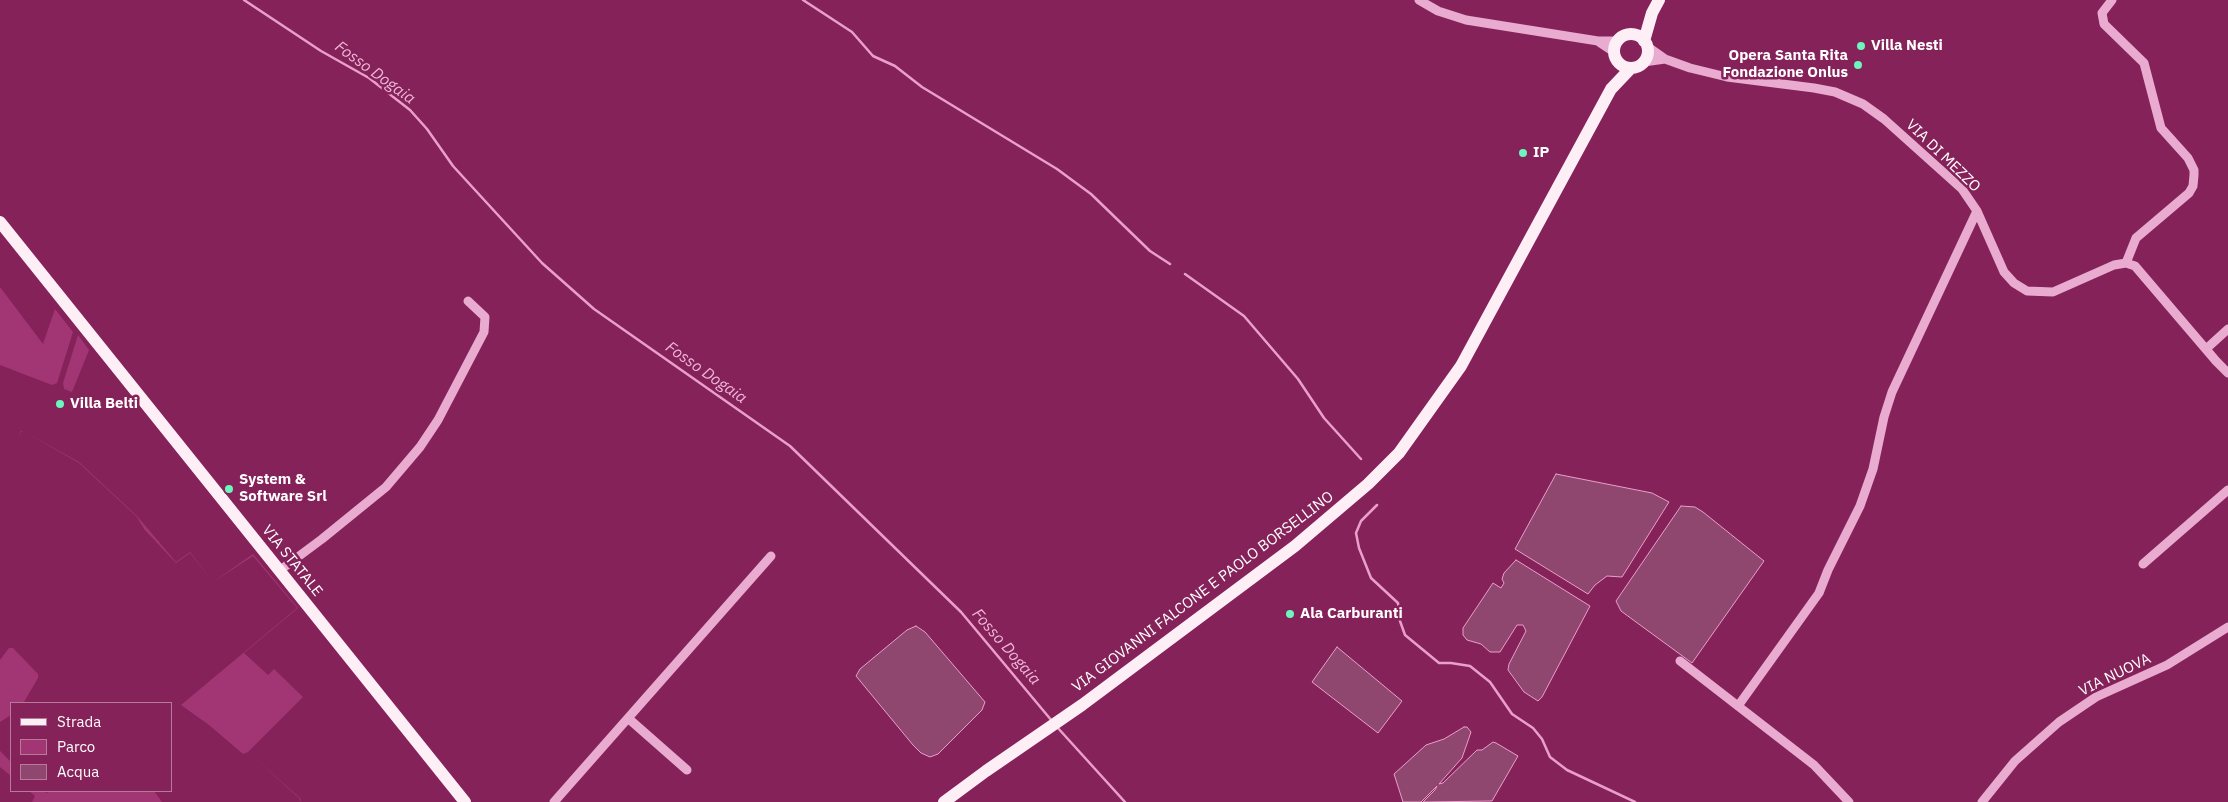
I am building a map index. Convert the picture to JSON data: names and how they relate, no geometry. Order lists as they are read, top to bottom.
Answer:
{
  "streets": {
    "main road": ["VIA STATALE", "VIA GIOVANNI FALCONE E PAOLO BORSELLINO"],
    "street": ["VIA DI MEZZO", "VIA NUOVA"]
  },
  "water": ["Fosso Dogaia"],
  "places": [
    "Villa Nesti",
    "Opera Santa Rita Fondazione Onlus",
    "IP",
    "Villa Belti",
    "System & Software Srl",
    "Ala Carburanti"
  ],
  "legend": ["Strada", "Parco", "Acqua"]
}
